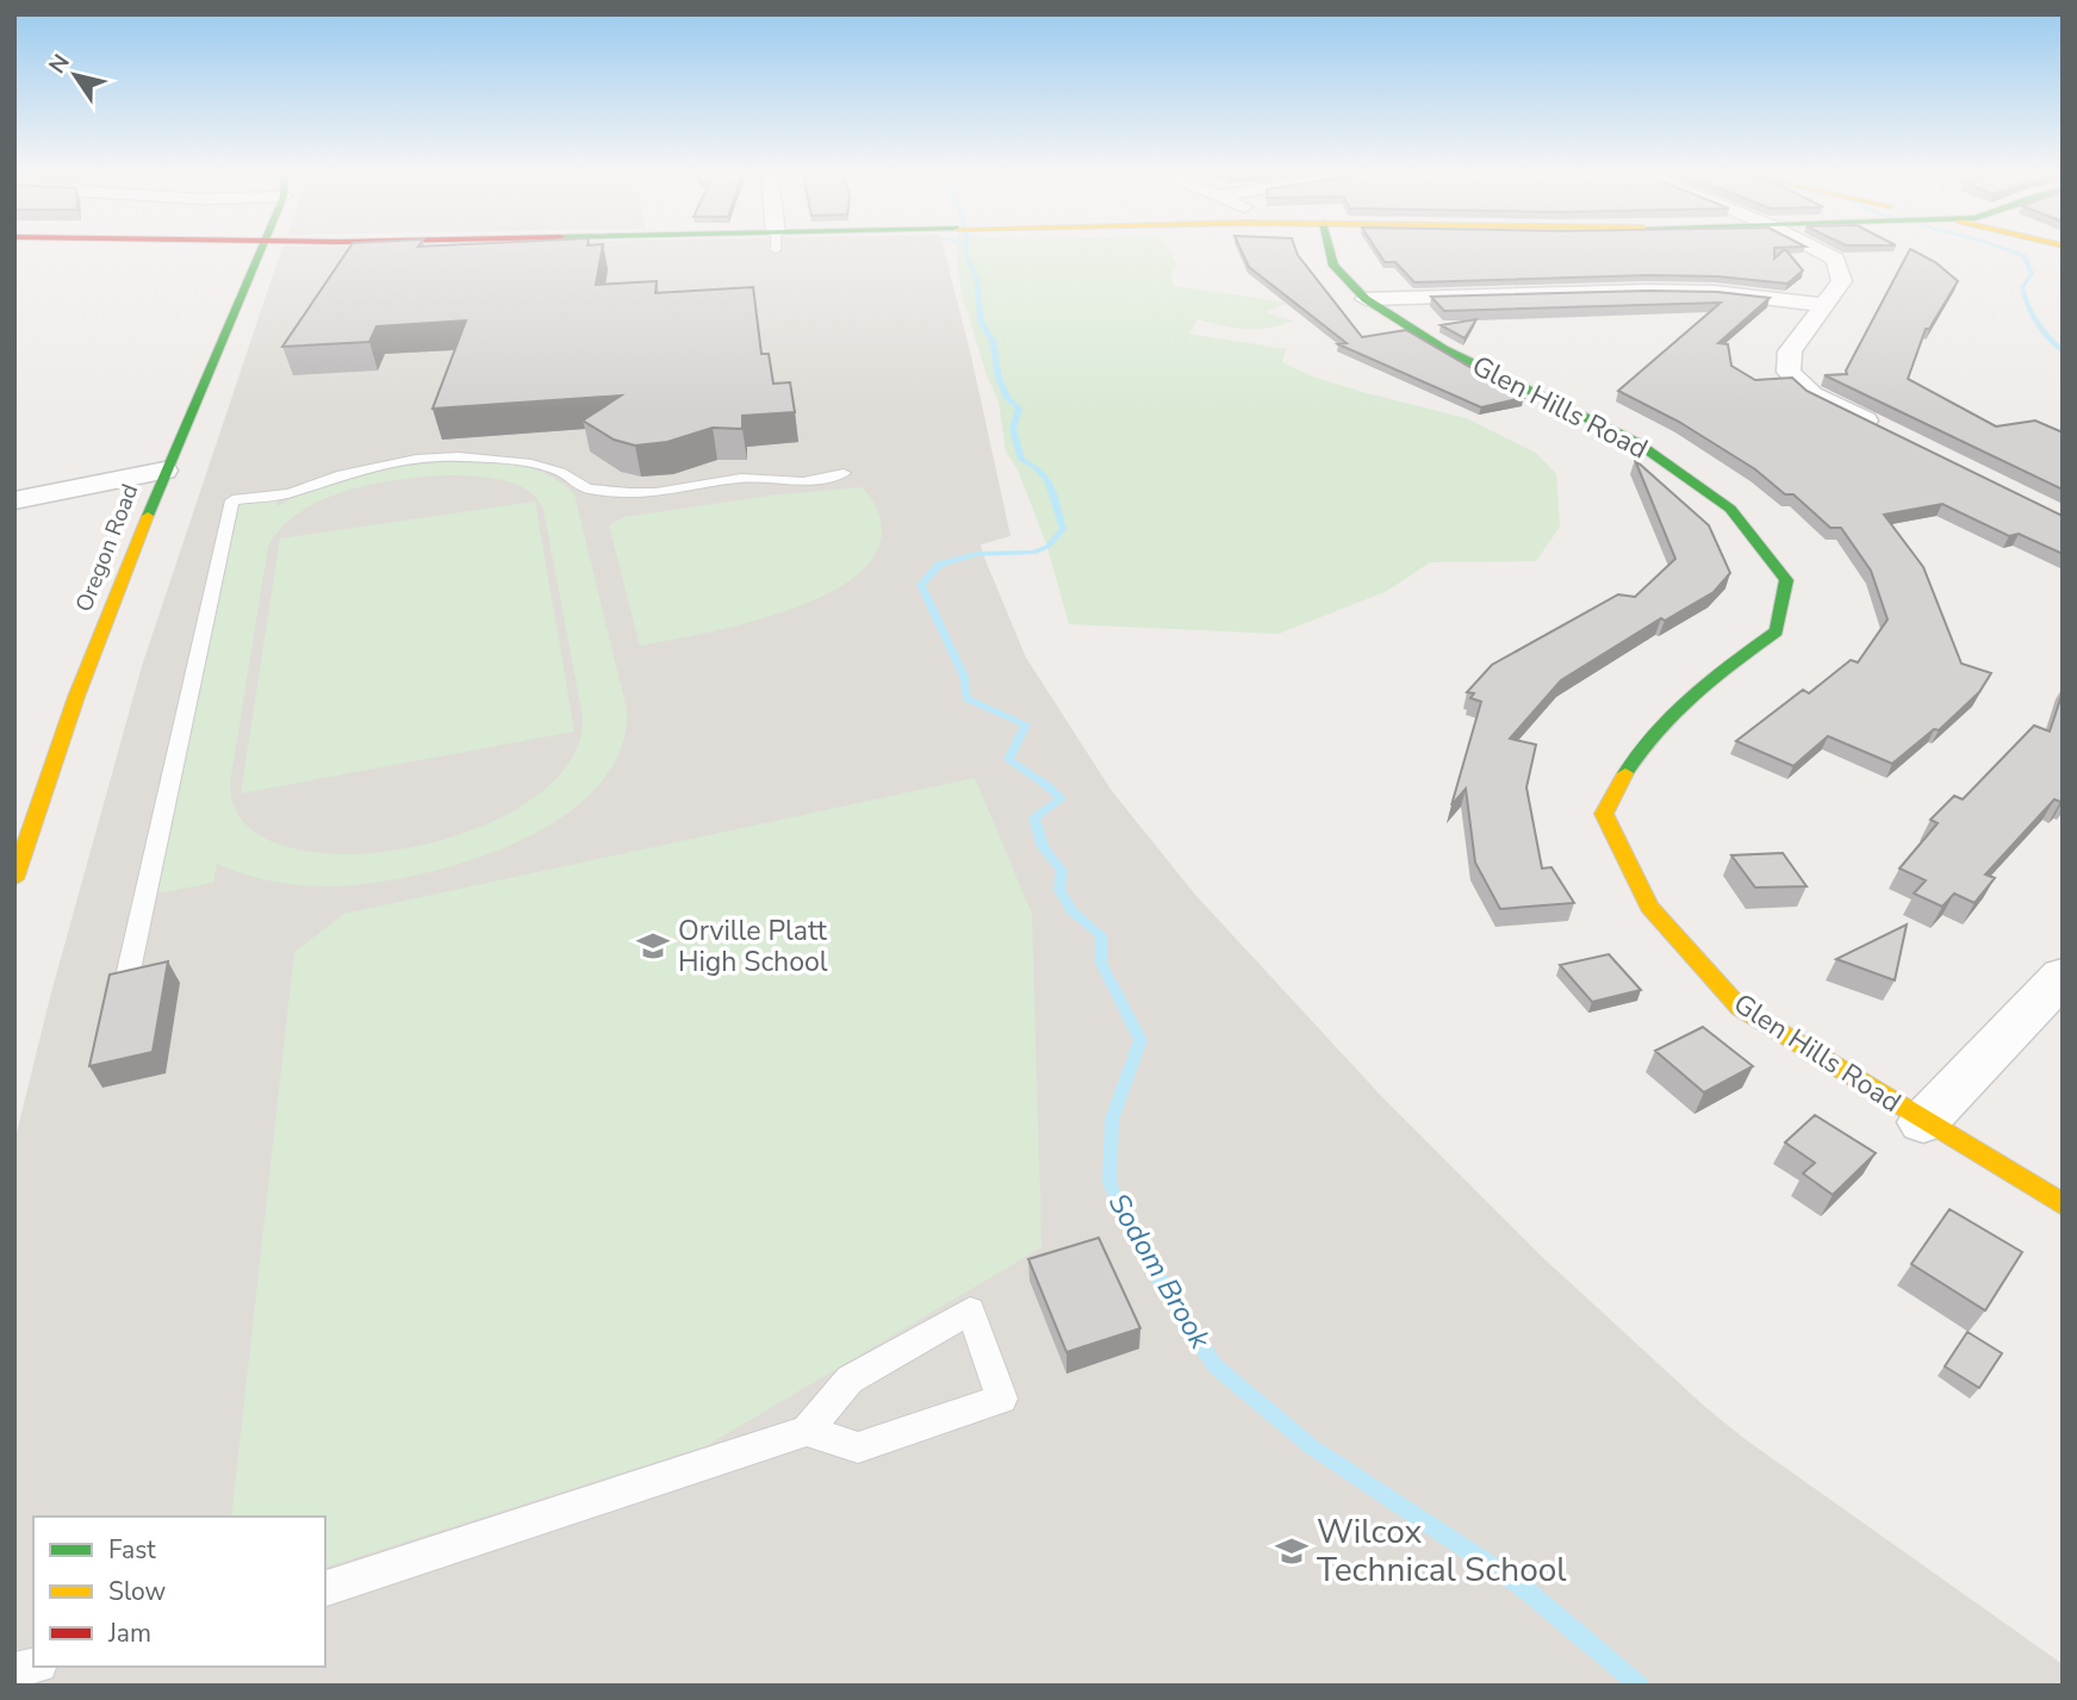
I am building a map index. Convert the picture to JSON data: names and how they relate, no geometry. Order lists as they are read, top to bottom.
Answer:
{
  "streets": {
    "street": ["Glen Hills Road", "Oregon Road"]
  },
  "water": ["Sodom Brook"],
  "places": {
    "school or university": ["Orville Platt High School", "Wilcox Technical School"]
  },
  "legend": ["Fast", "Slow", "Jam"],
  "north": "top left"
}
